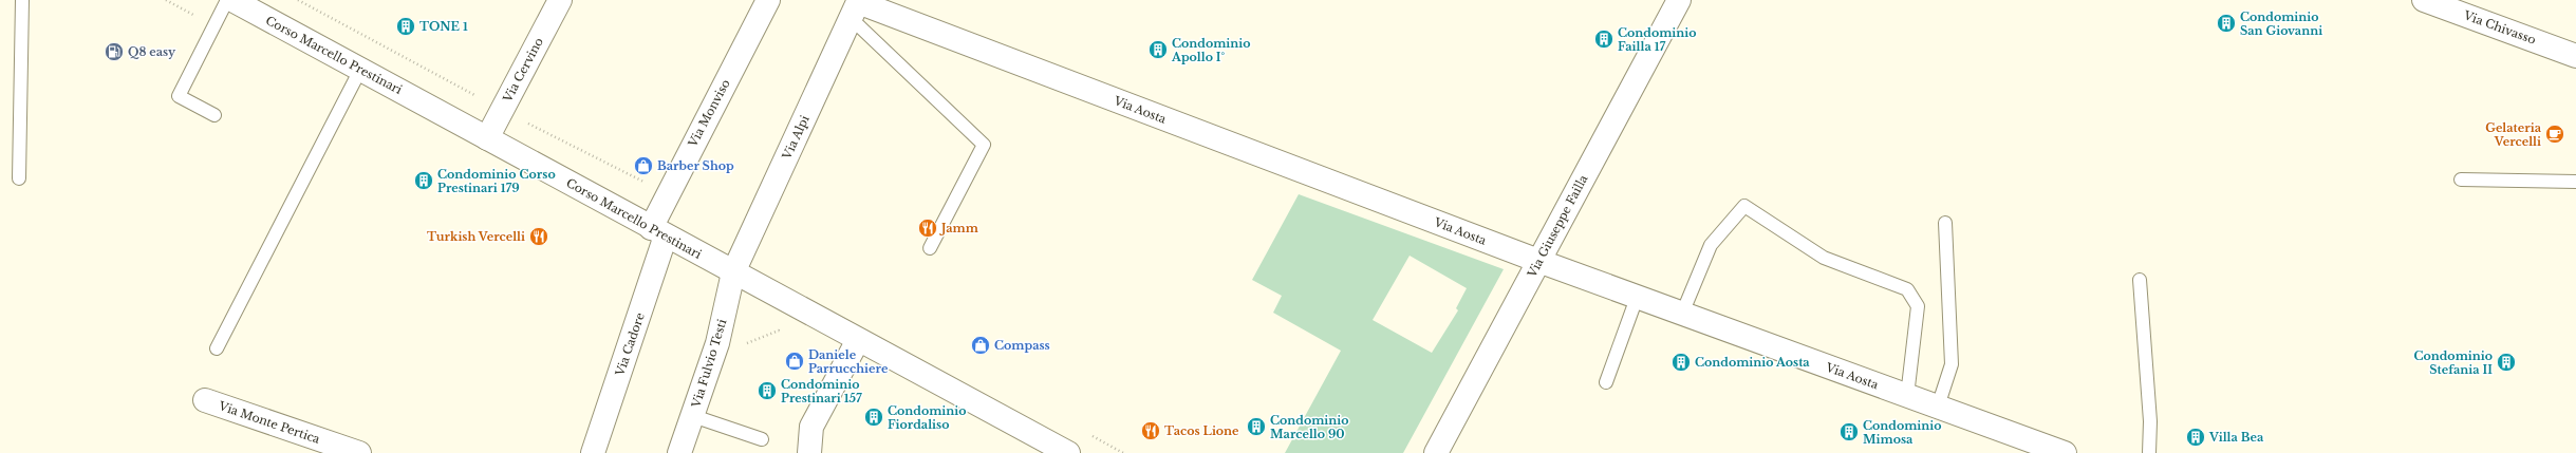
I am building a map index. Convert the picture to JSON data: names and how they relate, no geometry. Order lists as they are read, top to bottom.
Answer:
{
  "streets": {
    "street": [
      "Via Chivasso",
      "Corso Marcello Prestinari",
      "Via Cervino",
      "Via Aosta",
      "Via Monviso",
      "Via Alpi",
      "Via Giuseppe Failla",
      "Via Cadore",
      "Via Fulvio Testi",
      "Via Monte Pertica"
    ]
  },
  "crossings": [
    ["Corso Marcello Prestinari", "Via Cervino"],
    ["Corso Marcello Prestinari", "Via Monviso"],
    ["Corso Marcello Prestinari", "Via Alpi"],
    ["Corso Marcello Prestinari", "Via Cadore"],
    ["Corso Marcello Prestinari", "Via Fulvio Testi"],
    ["Via Aosta", "Via Alpi"],
    ["Via Aosta", "Via Giuseppe Failla"],
    ["Via Monviso", "Via Cadore"],
    ["Via Alpi", "Via Fulvio Testi"]
  ],
  "places": {
    "building": [
      "Condominio San Giovanni",
      "TONE 1",
      "Condominio Failla 17",
      "Condominio Apollo I°",
      "Condominio Corso Prestinari 179",
      "Condominio Aosta",
      "Condominio Stefania II",
      "Condominio Prestinari 157",
      "Condominio Fiordaliso",
      "Condominio Marcello 90",
      "Condominio Mimosa",
      "Villa Bea"
    ],
    "fuel station": ["Q8 easy"],
    "cafe": ["Gelateria Vercelli"],
    "shop": ["Barber Shop", "Compass", "Daniele Parrucchiere"],
    "restaurant": ["Jamm", "Turkish Vercelli", "Tacos Lione"]
  }
}
